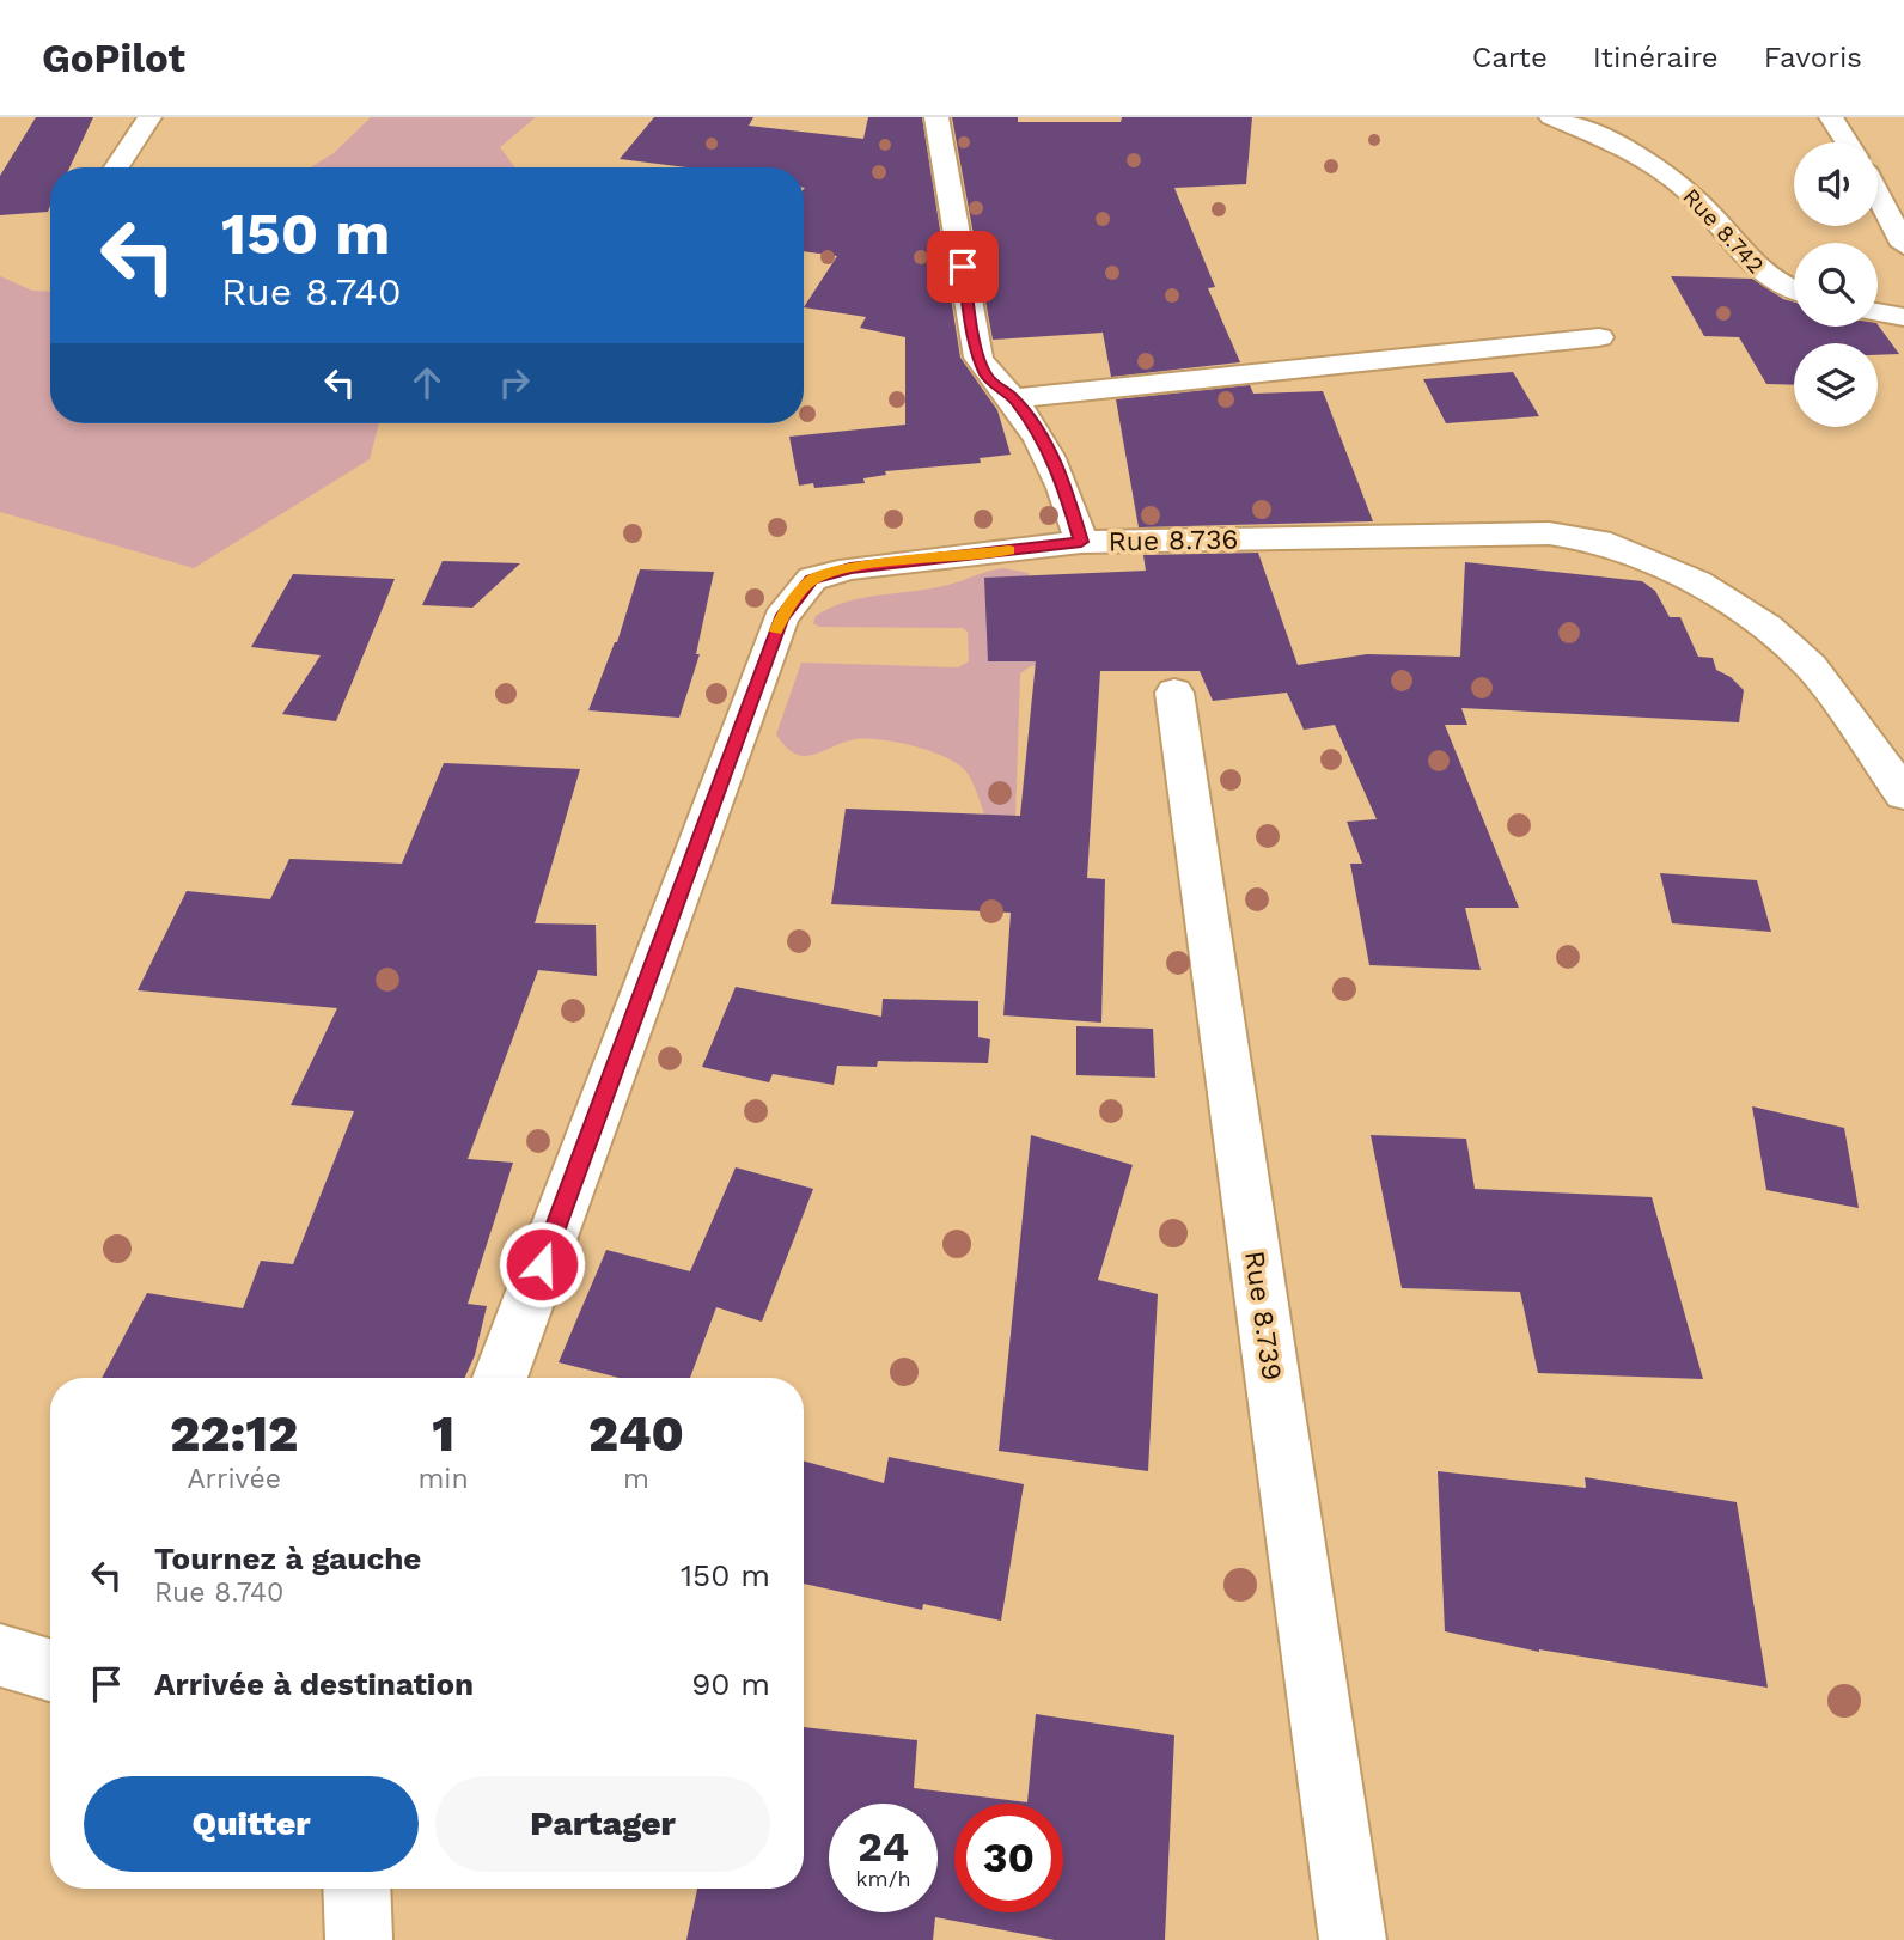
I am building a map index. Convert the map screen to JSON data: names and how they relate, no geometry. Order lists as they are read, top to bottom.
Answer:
{
  "streets": {
    "street": ["Rue 8.742", "Rue 8.736", "Rue 8.739"]
  },
  "page": {
    "header": "GoPilot",
    "nav": ["Carte", "Itinéraire", "Favoris"],
    "turn": ["150 m", "Rue 8.740"],
    "eta": [
      "22:12",
      "Arrivée",
      "1",
      "min",
      "240",
      "m"
    ],
    "list": [
      {
        "name": "Tournez à gauche",
        "note": "Rue 8.740",
        "value": "150 m"
      },
      {
        "name": "Arrivée à destination",
        "value": "90 m"
      }
    ],
    "buttons": ["Quitter", "Partager"],
    "speed": "24 km/h",
    "limit": "30"
  }
}
